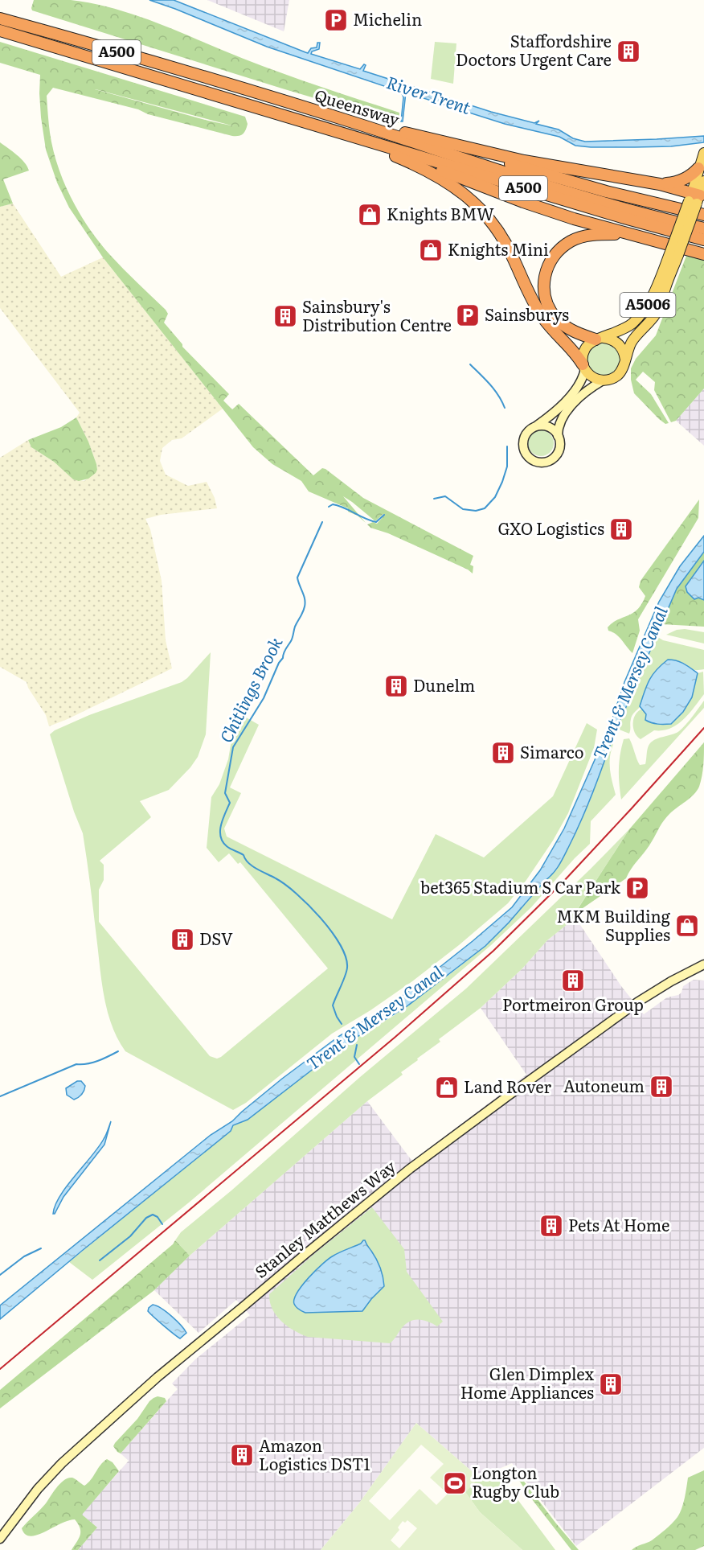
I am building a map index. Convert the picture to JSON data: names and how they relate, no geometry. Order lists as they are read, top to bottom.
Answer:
{
  "streets": {
    "highway": ["A500", "Queensway"],
    "main road": ["A5006", "Stanley Matthews Way"]
  },
  "water": ["River Trent", "Trent & Mersey Canal", "Chitlings Brook"],
  "places": {
    "parking": ["Michelin", "Sainsburys", "bet365 Stadium S Car Park"],
    "building": [
      "Staffordshire Doctors Urgent Care",
      "Sainsbury's Distribution Centre",
      "GXO Logistics",
      "Dunelm",
      "Simarco",
      "DSV",
      "Portmeiron Group",
      "Autoneum",
      "Pets At Home",
      "Glen Dimplex Home Appliances",
      "Amazon Logistics DST1"
    ],
    "shop": [
      "Knights BMW",
      "Knights Mini",
      "MKM Building Supplies",
      "Land Rover"
    ],
    "sports": ["Longton Rugby Club"]
  }
}
